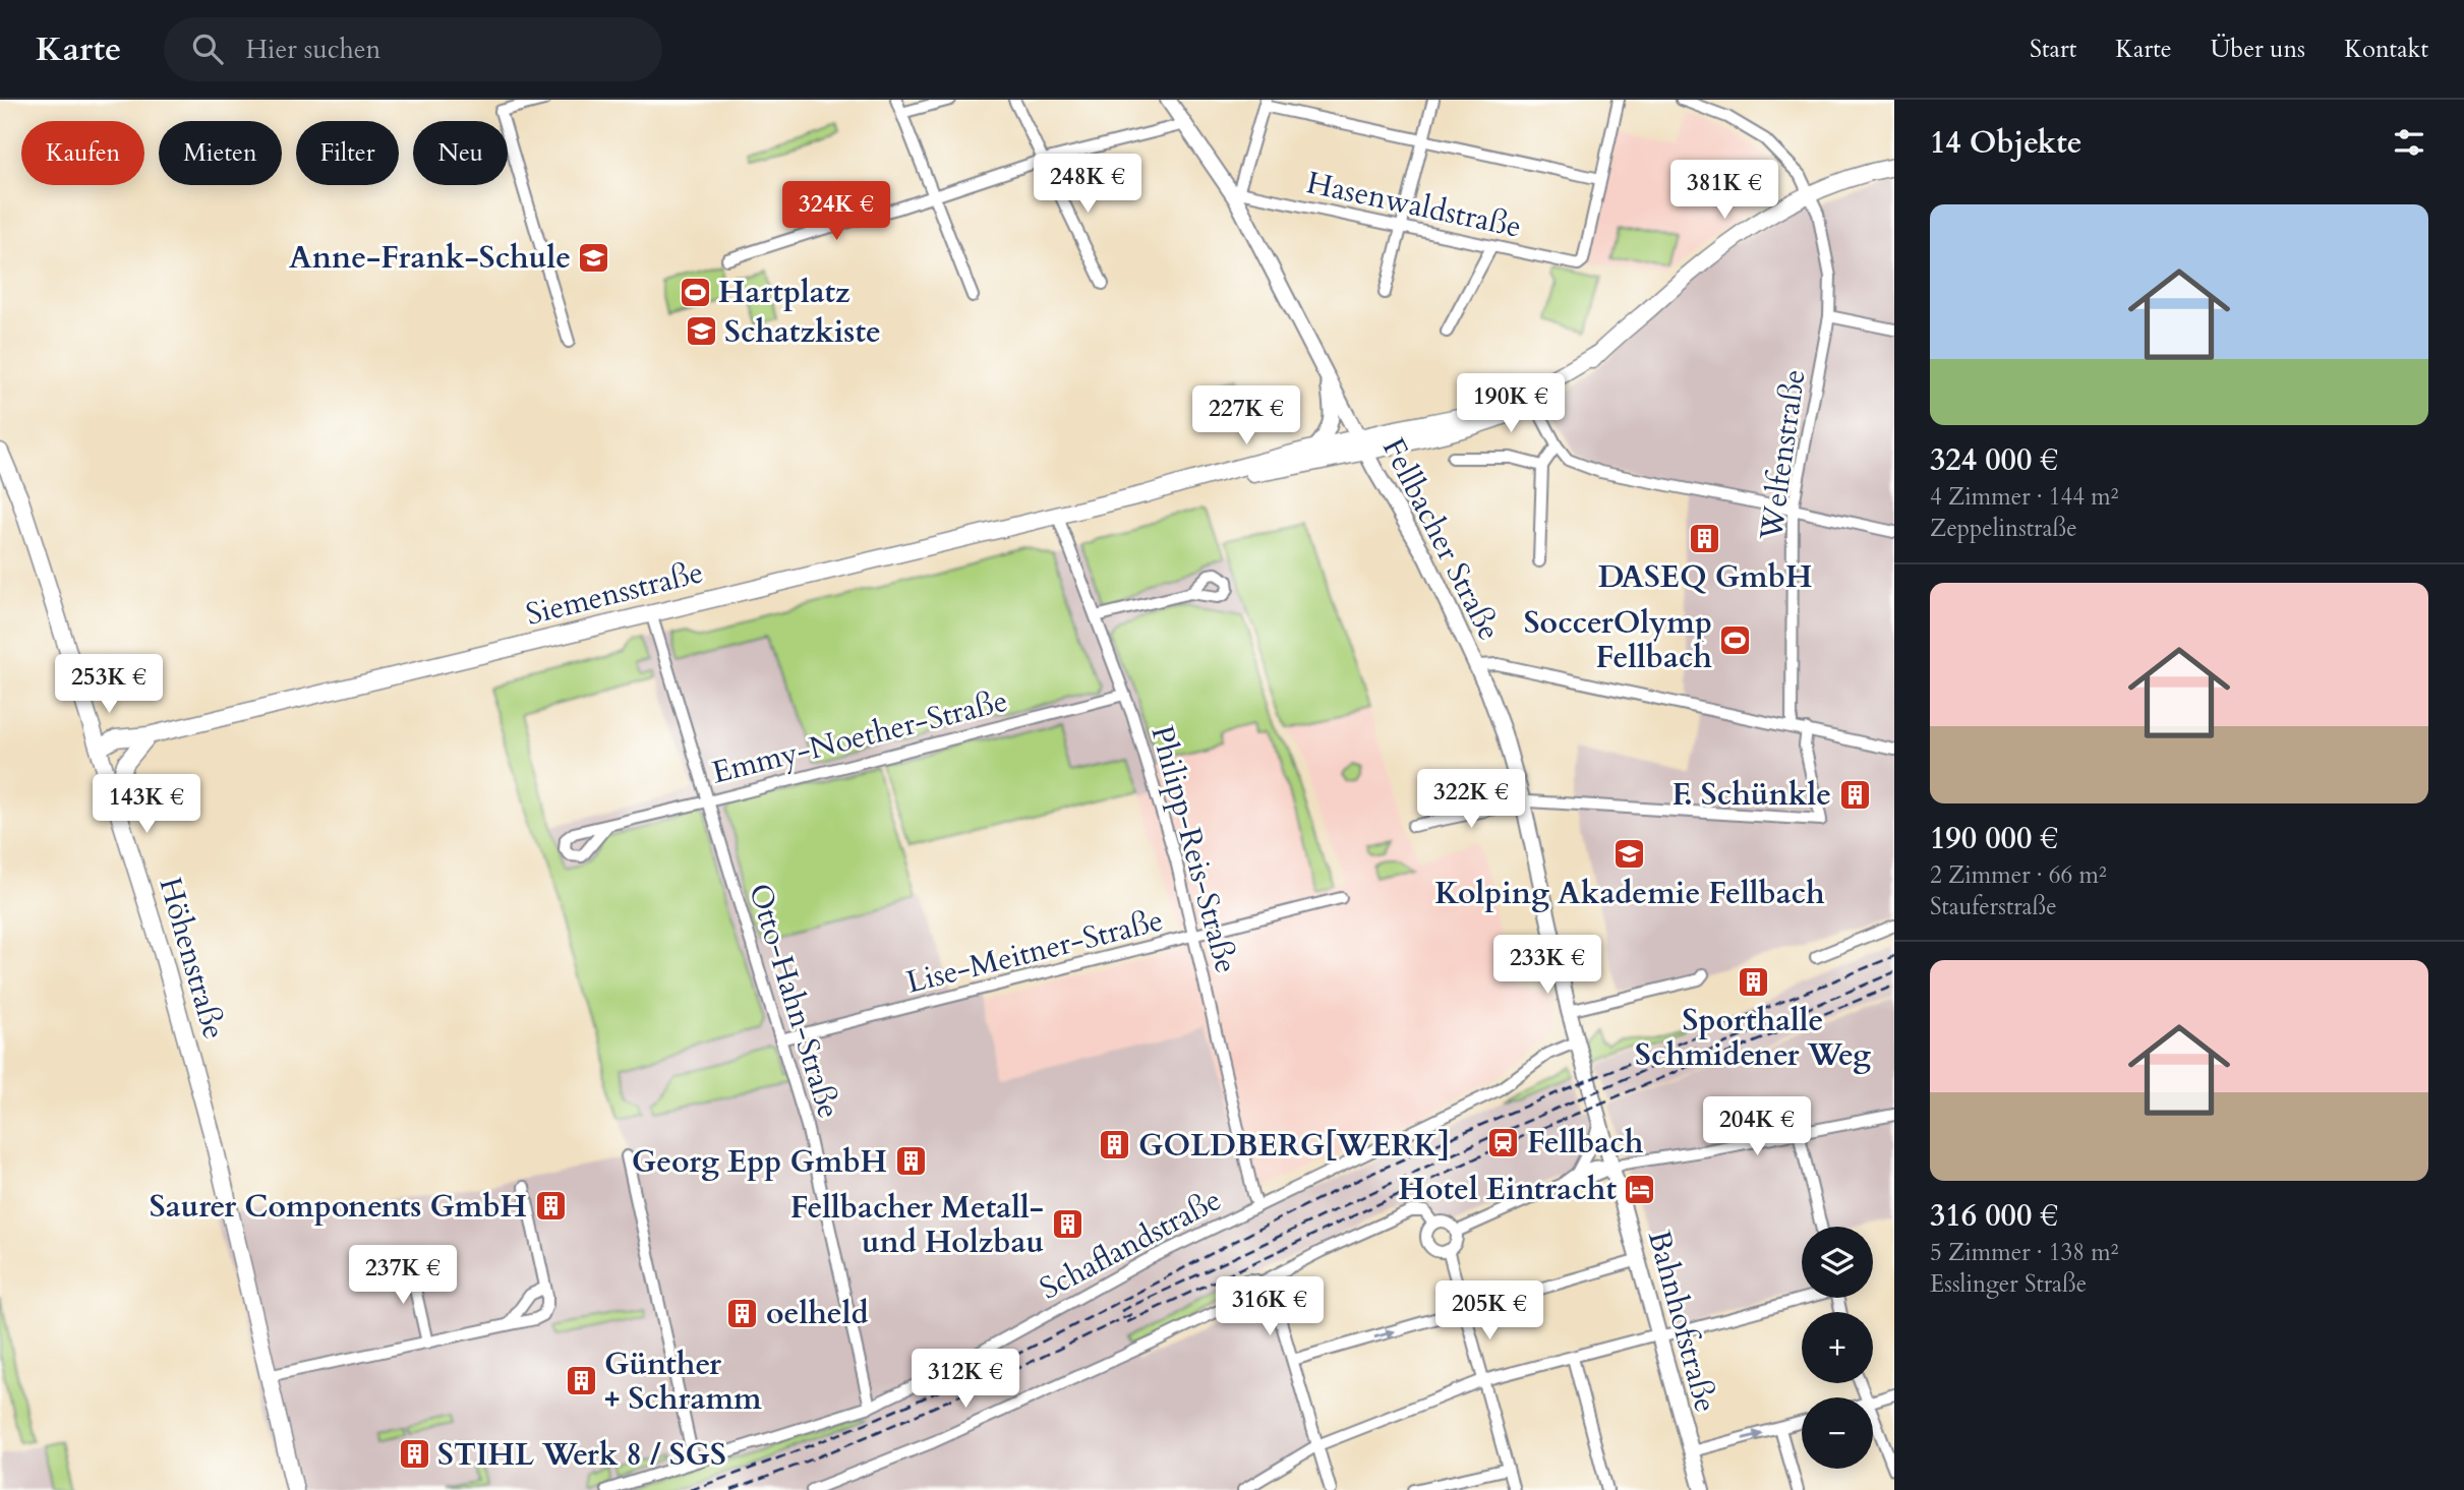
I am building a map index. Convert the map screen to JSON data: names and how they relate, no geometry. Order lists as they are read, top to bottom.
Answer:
{
  "streets": {
    "main road": ["Siemensstraße", "Höhenstraße"],
    "street": [
      "Hasenwaldstraße",
      "Welfenstraße",
      "Fellbacher Straße",
      "Emmy-Noether-Straße",
      "Philipp-Reis-Straße",
      "Lise-Meitner-Straße",
      "Otto-Hahn-Straße",
      "Schaflandstraße",
      "Bahnhofstraße"
    ]
  },
  "crossings": [
    ["Hasenwaldstraße", "Fellbacher Straße"],
    ["Fellbacher Straße", "Siemensstraße"],
    ["Fellbacher Straße", "Schaflandstraße"],
    ["Fellbacher Straße", "Bahnhofstraße"],
    ["Siemensstraße", "Philipp-Reis-Straße"],
    ["Siemensstraße", "Höhenstraße"],
    ["Siemensstraße", "Otto-Hahn-Straße"],
    ["Emmy-Noether-Straße", "Philipp-Reis-Straße"],
    ["Emmy-Noether-Straße", "Otto-Hahn-Straße"],
    ["Philipp-Reis-Straße", "Lise-Meitner-Straße"],
    ["Philipp-Reis-Straße", "Schaflandstraße"],
    ["Lise-Meitner-Straße", "Otto-Hahn-Straße"],
    ["Otto-Hahn-Straße", "Schaflandstraße"]
  ],
  "places": {
    "school or university": ["Anne-Frank-Schule", "Schatzkiste", "Kolping Akademie Fellbach"],
    "sports": ["Hartplatz", "SoccerOlymp Fellbach"],
    "building": [
      "DASEQ GmbH",
      "F. Schünkle",
      "Sporthalle Schmidener Weg",
      "GOLDBERG[WERK]",
      "Georg Epp GmbH",
      "Saurer Components GmbH",
      "Fellbacher Metall- und Holzbau",
      "oelheld",
      "Günther + Schramm",
      "STIHL Werk 8 / SGS"
    ],
    "station": ["Fellbach"],
    "hotel": ["Hotel Eintracht"]
  },
  "page": {
    "header": "Karte",
    "search": "Hier suchen",
    "nav": [
      "Start",
      "Karte",
      "Über uns",
      "Kontakt"
    ],
    "heading": "14 Objekte",
    "chip": [
      "Kaufen",
      "Mieten",
      "Filter",
      "Neu"
    ],
    "price": [
      "248K €",
      "381K €",
      "324K €",
      "190K €",
      "227K €",
      "253K €",
      "322K €",
      "143K €",
      "233K €",
      "204K €",
      "237K €",
      "316K €",
      "205K €",
      "312K €"
    ],
    "list": [
      {
        "name": "324 000 €",
        "note": "4 Zimmer · 144 m² · Zeppelinstraße"
      },
      {
        "name": "190 000 €",
        "note": "2 Zimmer · 66 m² · Stauferstraße"
      },
      {
        "name": "316 000 €",
        "note": "5 Zimmer · 138 m² · Esslinger Straße"
      }
    ],
    "map_buttons": ["+", "−"]
  }
}
